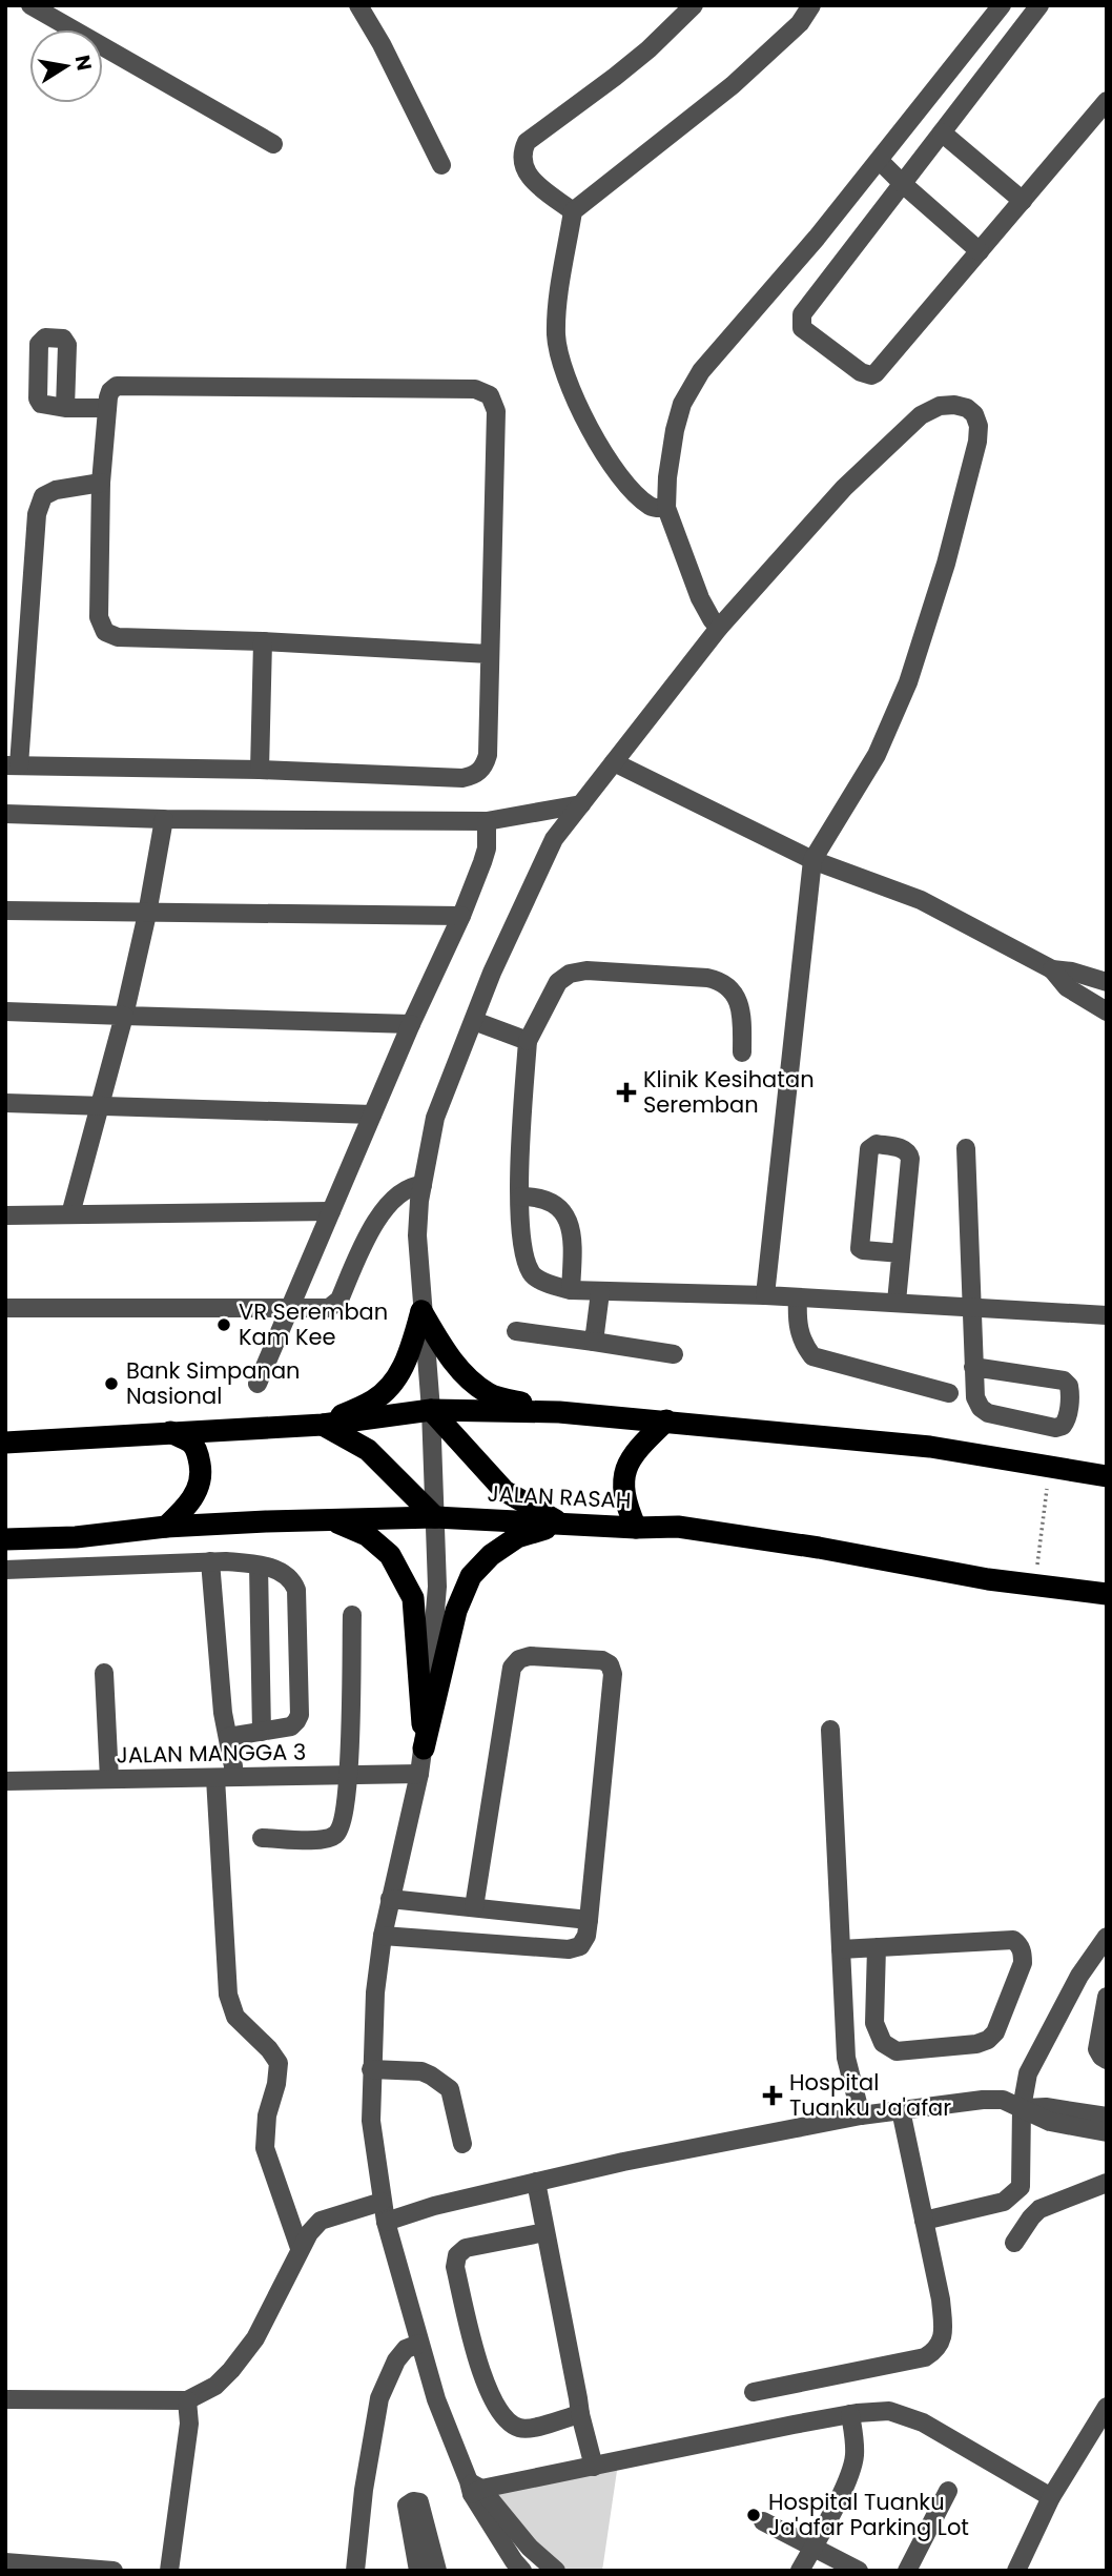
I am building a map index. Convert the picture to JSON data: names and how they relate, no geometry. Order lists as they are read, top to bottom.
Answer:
{
  "streets": {
    "highway": ["JALAN RASAH"],
    "street": ["JALAN MANGGA 3"]
  },
  "places": {
    "health": ["Klinik Kesihatan Seremban", "Hospital Tuanku Ja'afar"],
    "other": ["VR Seremban Kam Kee", "Bank Simpanan Nasional", "Hospital Tuanku Ja'afar Parking Lot"]
  },
  "north": "right"
}
